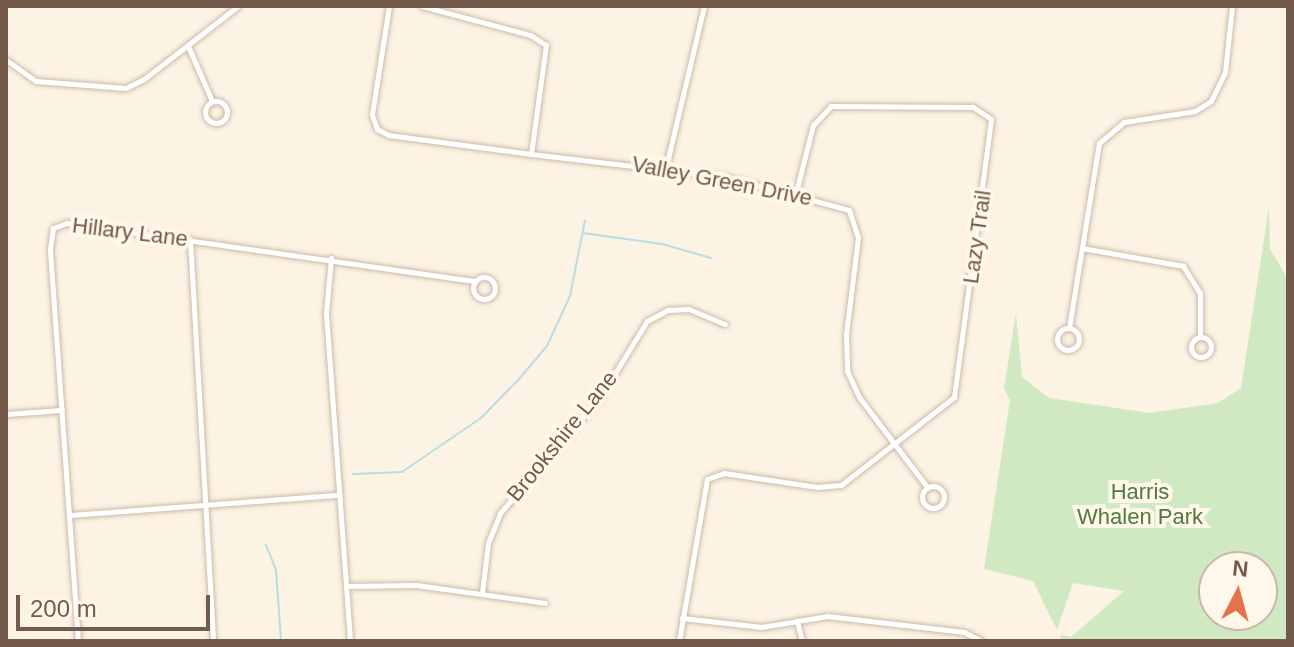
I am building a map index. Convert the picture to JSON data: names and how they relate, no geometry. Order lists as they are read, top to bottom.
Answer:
{
  "streets": {
    "street": [
      "Valley Green Drive",
      "Hillary Lane",
      "Lazy Trail",
      "Brookshire Lane"
    ]
  },
  "crossings": [
    ["Valley Green Drive", "Lazy Trail"]
  ],
  "parks": ["Harris Whalen Park"],
  "scale_bar": "200 m",
  "north": "top"
}
